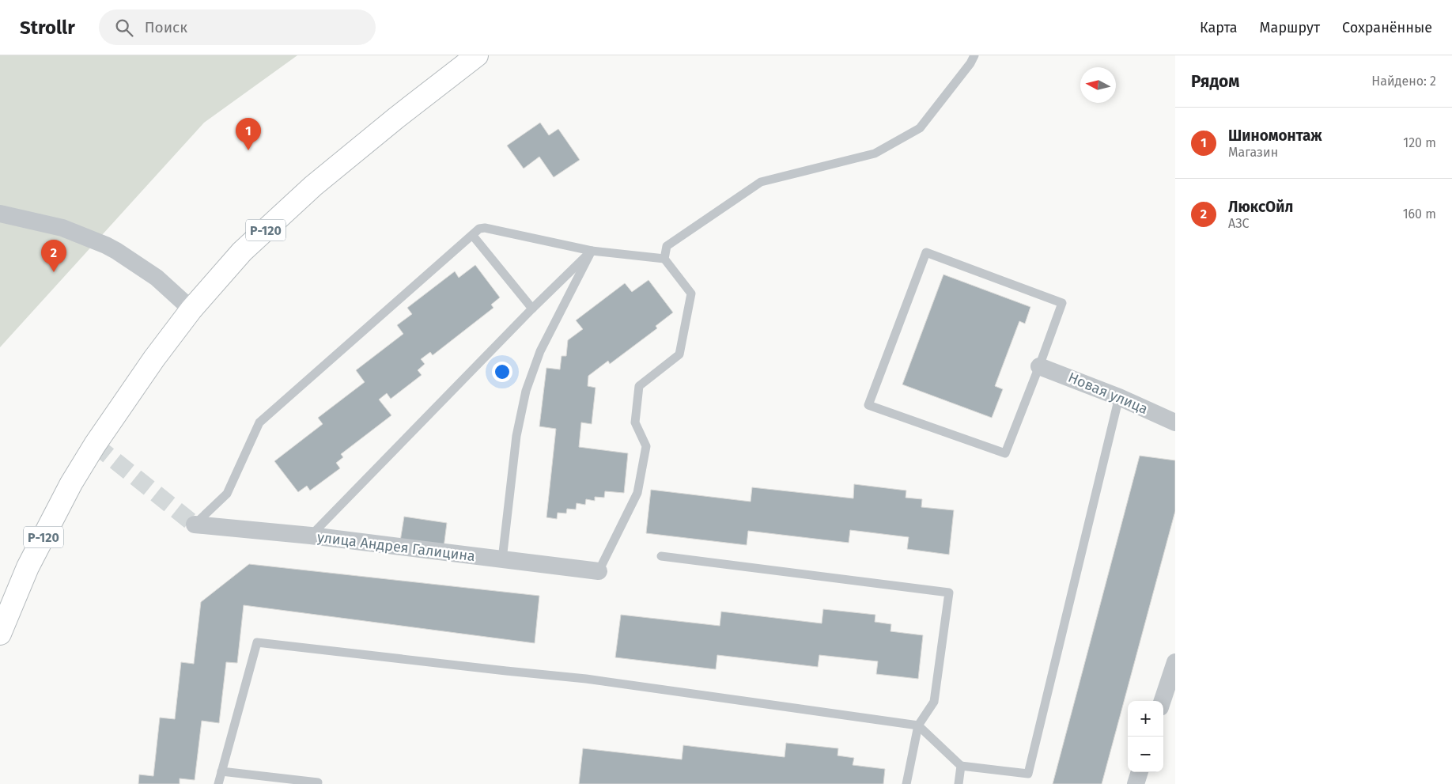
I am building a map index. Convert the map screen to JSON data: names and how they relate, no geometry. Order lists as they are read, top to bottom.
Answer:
{
  "streets": {
    "main road": ["Р-120"],
    "street": ["Новая улица", "улица Андрея Галицина"]
  },
  "north": "left",
  "page": {
    "header": "Strollr",
    "search": "Поиск",
    "nav": ["Карта", "Маршрут", "Сохранённые"],
    "heading": ["Рядом", "Найдено: 2"],
    "list": [
      {
        "mark": "1",
        "name": "Шиномонтаж",
        "note": "Магазин",
        "value": "120 m"
      },
      {
        "mark": "2",
        "name": "ЛюксОйл",
        "note": "АЗС",
        "value": "160 m"
      }
    ],
    "pins": ["1", "2"],
    "map_buttons": ["+", "−"]
  }
}
